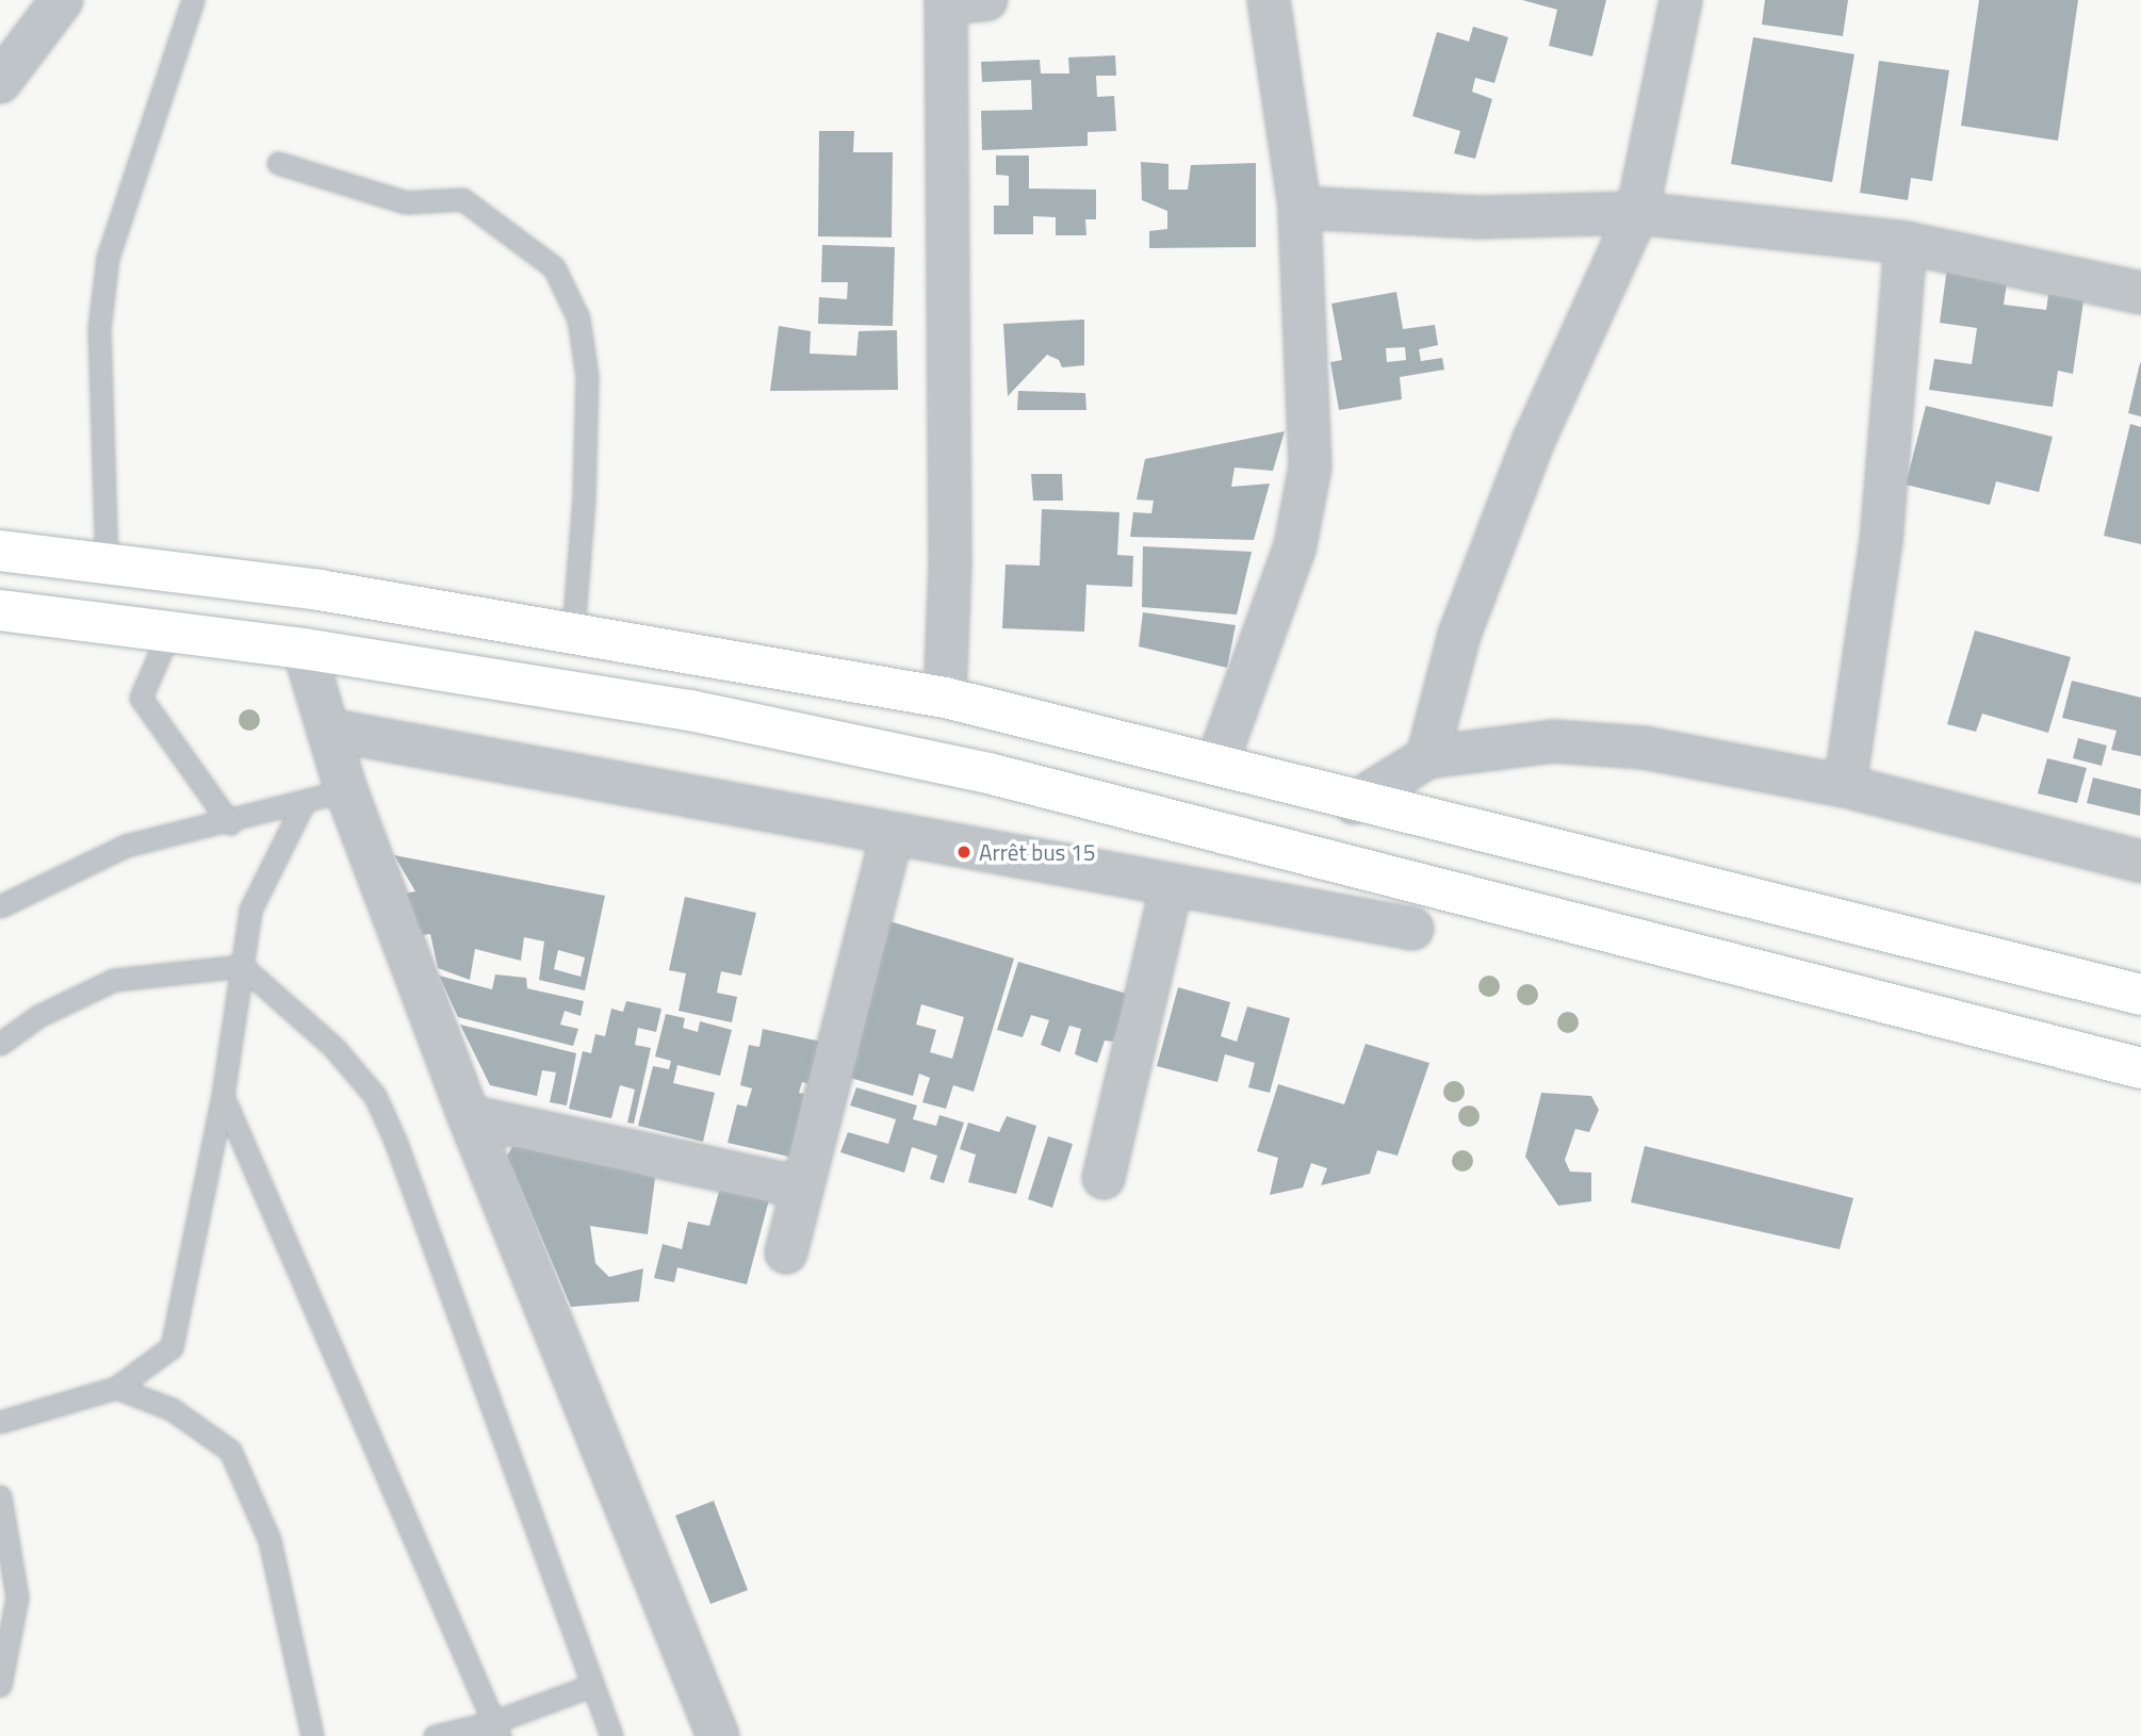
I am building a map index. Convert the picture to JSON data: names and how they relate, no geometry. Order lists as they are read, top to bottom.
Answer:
{
  "places": ["Arrêt bus 15"]
}
